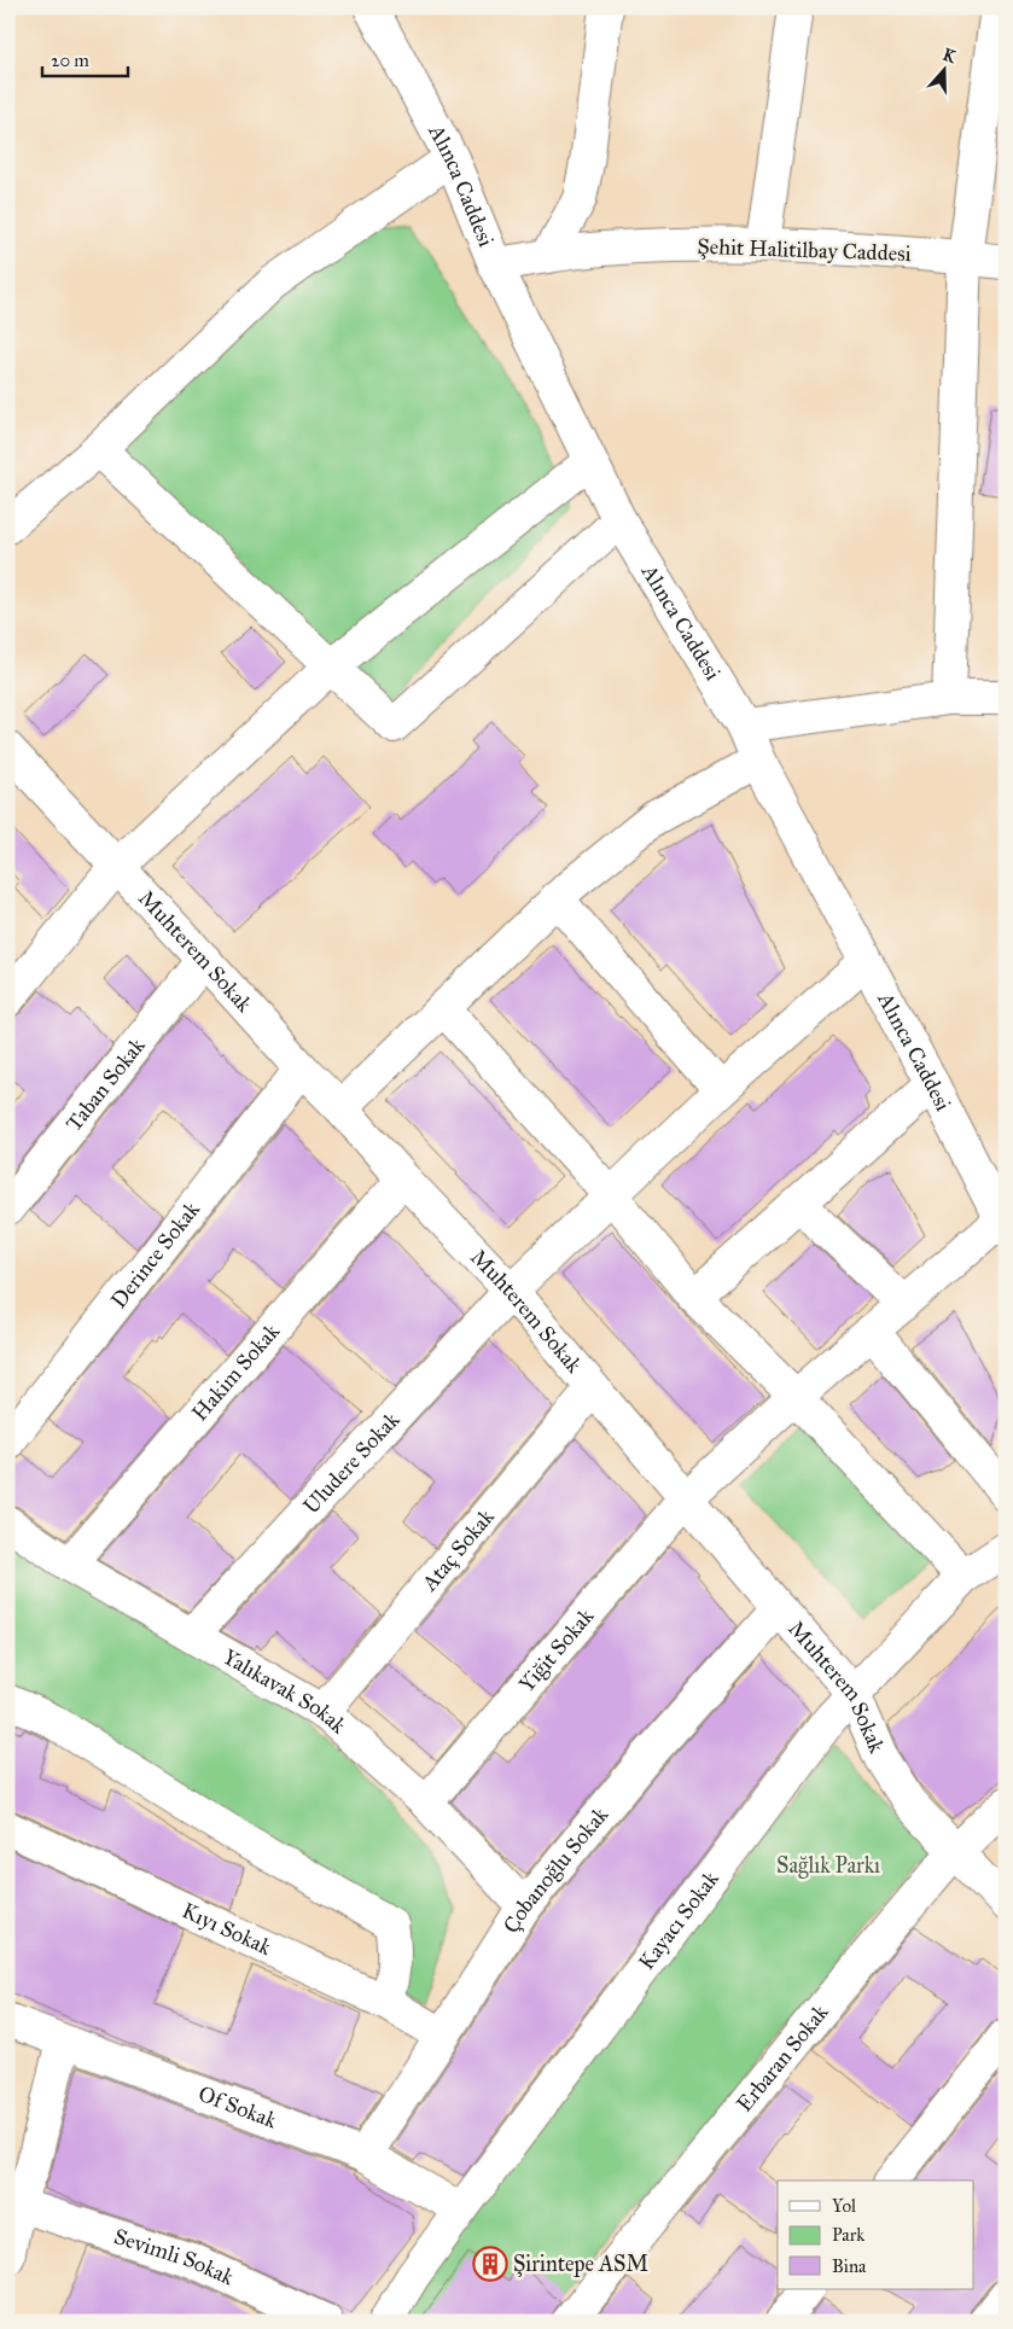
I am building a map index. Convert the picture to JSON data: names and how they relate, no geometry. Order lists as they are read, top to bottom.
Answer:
{
  "streets": {
    "street": [
      "Alınca Caddesi",
      "Şehit Halitilbay Caddesi",
      "Muhterem Sokak",
      "Taban Sokak",
      "Derince Sokak",
      "Hakim Sokak",
      "Uludere Sokak",
      "Ataç Sokak",
      "Yiğit Sokak",
      "Yalıkavak Sokak",
      "Çobanoğlu Sokak",
      "Kayacı Sokak",
      "Kıyı Sokak",
      "Erbaran Sokak",
      "Of Sokak",
      "Sevimli Sokak"
    ]
  },
  "crossings": [
    ["Alınca Caddesi", "Şehit Halitilbay Caddesi"],
    ["Alınca Caddesi", "Uludere Sokak"],
    ["Alınca Caddesi", "Yiğit Sokak"],
    ["Muhterem Sokak", "Taban Sokak"],
    ["Muhterem Sokak", "Derince Sokak"],
    ["Muhterem Sokak", "Hakim Sokak"],
    ["Muhterem Sokak", "Uludere Sokak"],
    ["Muhterem Sokak", "Ataç Sokak"],
    ["Muhterem Sokak", "Yiğit Sokak"],
    ["Muhterem Sokak", "Çobanoğlu Sokak"],
    ["Muhterem Sokak", "Kayacı Sokak"],
    ["Muhterem Sokak", "Erbaran Sokak"],
    ["Hakim Sokak", "Yalıkavak Sokak"],
    ["Uludere Sokak", "Yalıkavak Sokak"],
    ["Ataç Sokak", "Yalıkavak Sokak"],
    ["Yiğit Sokak", "Yalıkavak Sokak"],
    ["Yalıkavak Sokak", "Çobanoğlu Sokak"],
    ["Çobanoğlu Sokak", "Kıyı Sokak"],
    ["Çobanoğlu Sokak", "Of Sokak"],
    ["Kayacı Sokak", "Of Sokak"]
  ],
  "parks": ["Sağlık Parkı"],
  "places": {
    "building": ["Şirintepe ASM"]
  },
  "legend": ["Yol", "Park", "Bina"],
  "scale_bar": "20 m",
  "north": "top"
}
